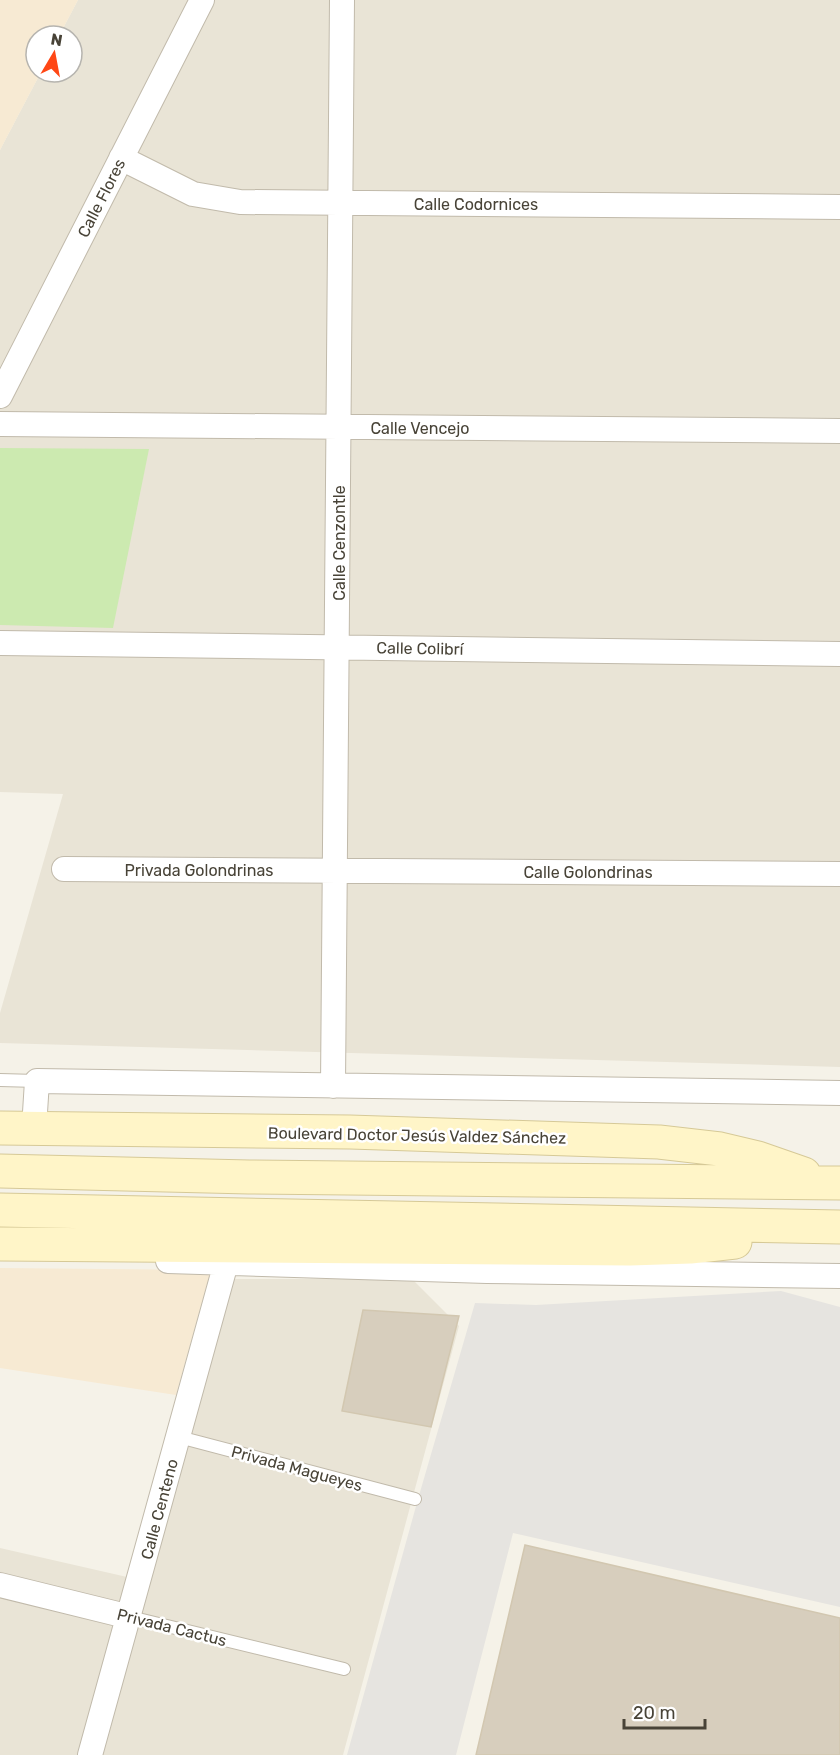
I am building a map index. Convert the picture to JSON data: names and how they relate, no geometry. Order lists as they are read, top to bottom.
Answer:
{
  "streets": {
    "main road": ["Boulevard Doctor Jesús Valdez Sánchez"],
    "street": [
      "Calle Flores",
      "Calle Codornices",
      "Calle Vencejo",
      "Calle Cenzontle",
      "Calle Colibrí",
      "Privada Golondrinas",
      "Calle Golondrinas",
      "Calle Centeno",
      "Privada Cactus"
    ],
    "lane": ["Privada Magueyes"]
  },
  "crossings": [
    ["Calle Flores", "Calle Codornices"],
    ["Calle Codornices", "Calle Cenzontle"],
    ["Calle Vencejo", "Calle Cenzontle"],
    ["Calle Cenzontle", "Calle Colibrí"],
    ["Calle Cenzontle", "Privada Golondrinas"],
    ["Calle Cenzontle", "Calle Golondrinas"],
    ["Privada Golondrinas", "Calle Golondrinas"],
    ["Privada Magueyes", "Calle Centeno"],
    ["Calle Centeno", "Privada Cactus"]
  ],
  "scale_bar": "20 m",
  "north": "top"
}
